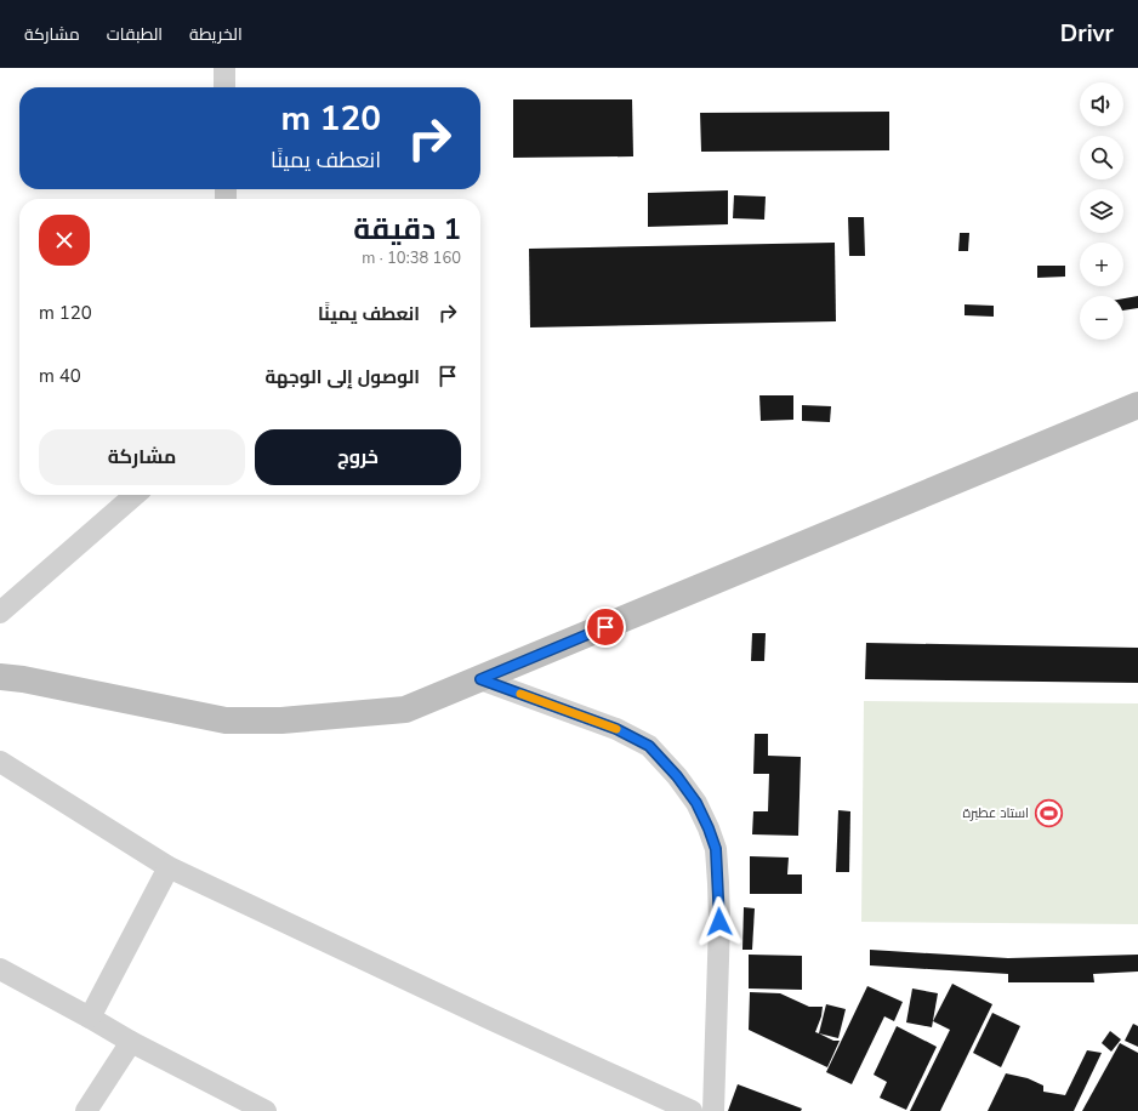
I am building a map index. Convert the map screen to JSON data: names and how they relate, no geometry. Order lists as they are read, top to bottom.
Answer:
{
  "places": {
    "sports": ["استاد عطبرة"]
  },
  "page": {
    "header": "Drivr",
    "nav": ["الخريطة", "الطبقات", "مشاركة"],
    "map_buttons": ["+", "−"],
    "turn": ["120 m", "انعطف يمينًا"],
    "heading": ["1 دقيقة", "160 m · 10:38"],
    "list": [
      {
        "name": "انعطف يمينًا",
        "value": "120 m"
      },
      {
        "name": "الوصول إلى الوجهة",
        "value": "40 m"
      }
    ],
    "buttons": ["خروج", "مشاركة"]
  }
}
